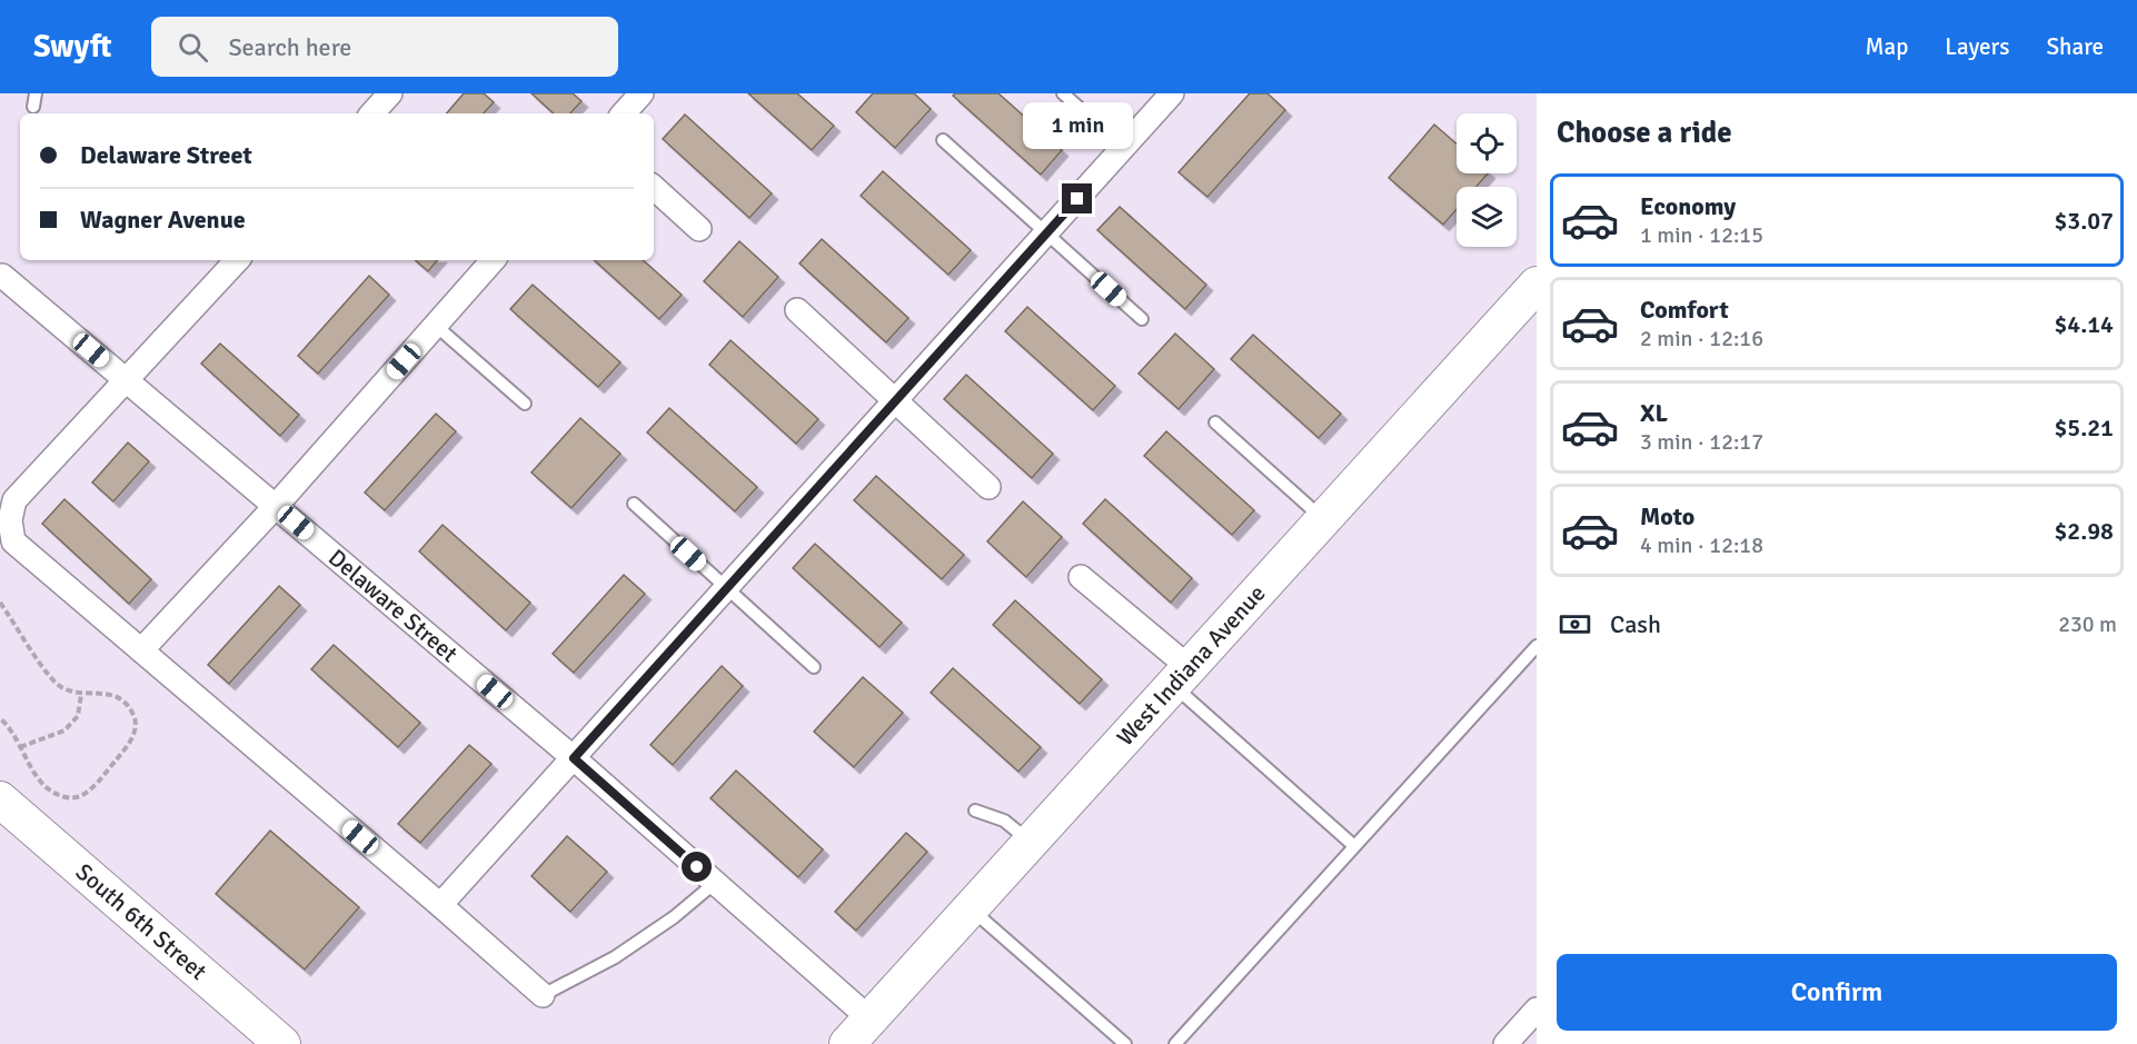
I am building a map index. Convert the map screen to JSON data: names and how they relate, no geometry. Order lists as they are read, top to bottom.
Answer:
{
  "streets": {
    "street": ["Delaware Street", "West Indiana Avenue", "South 6th Street"]
  },
  "crossings": [
    ["Delaware Street", "West Indiana Avenue"]
  ],
  "page": {
    "header": "Swyft",
    "search": "Search here",
    "nav": ["Map", "Layers", "Share"],
    "heading": "Choose a ride",
    "bubble": "1 min",
    "banner": ["Delaware Street", "Wagner Avenue"],
    "list": [
      {
        "name": "Economy",
        "note": "1 min · 12:15",
        "value": "$3.07"
      },
      {
        "name": "Comfort",
        "note": "2 min · 12:16",
        "value": "$4.14"
      },
      {
        "name": "XL",
        "note": "3 min · 12:17",
        "value": "$5.21"
      },
      {
        "name": "Moto",
        "note": "4 min · 12:18",
        "value": "$2.98"
      }
    ],
    "pay": ["Cash", "230 m"],
    "buttons": "Confirm"
  }
}
